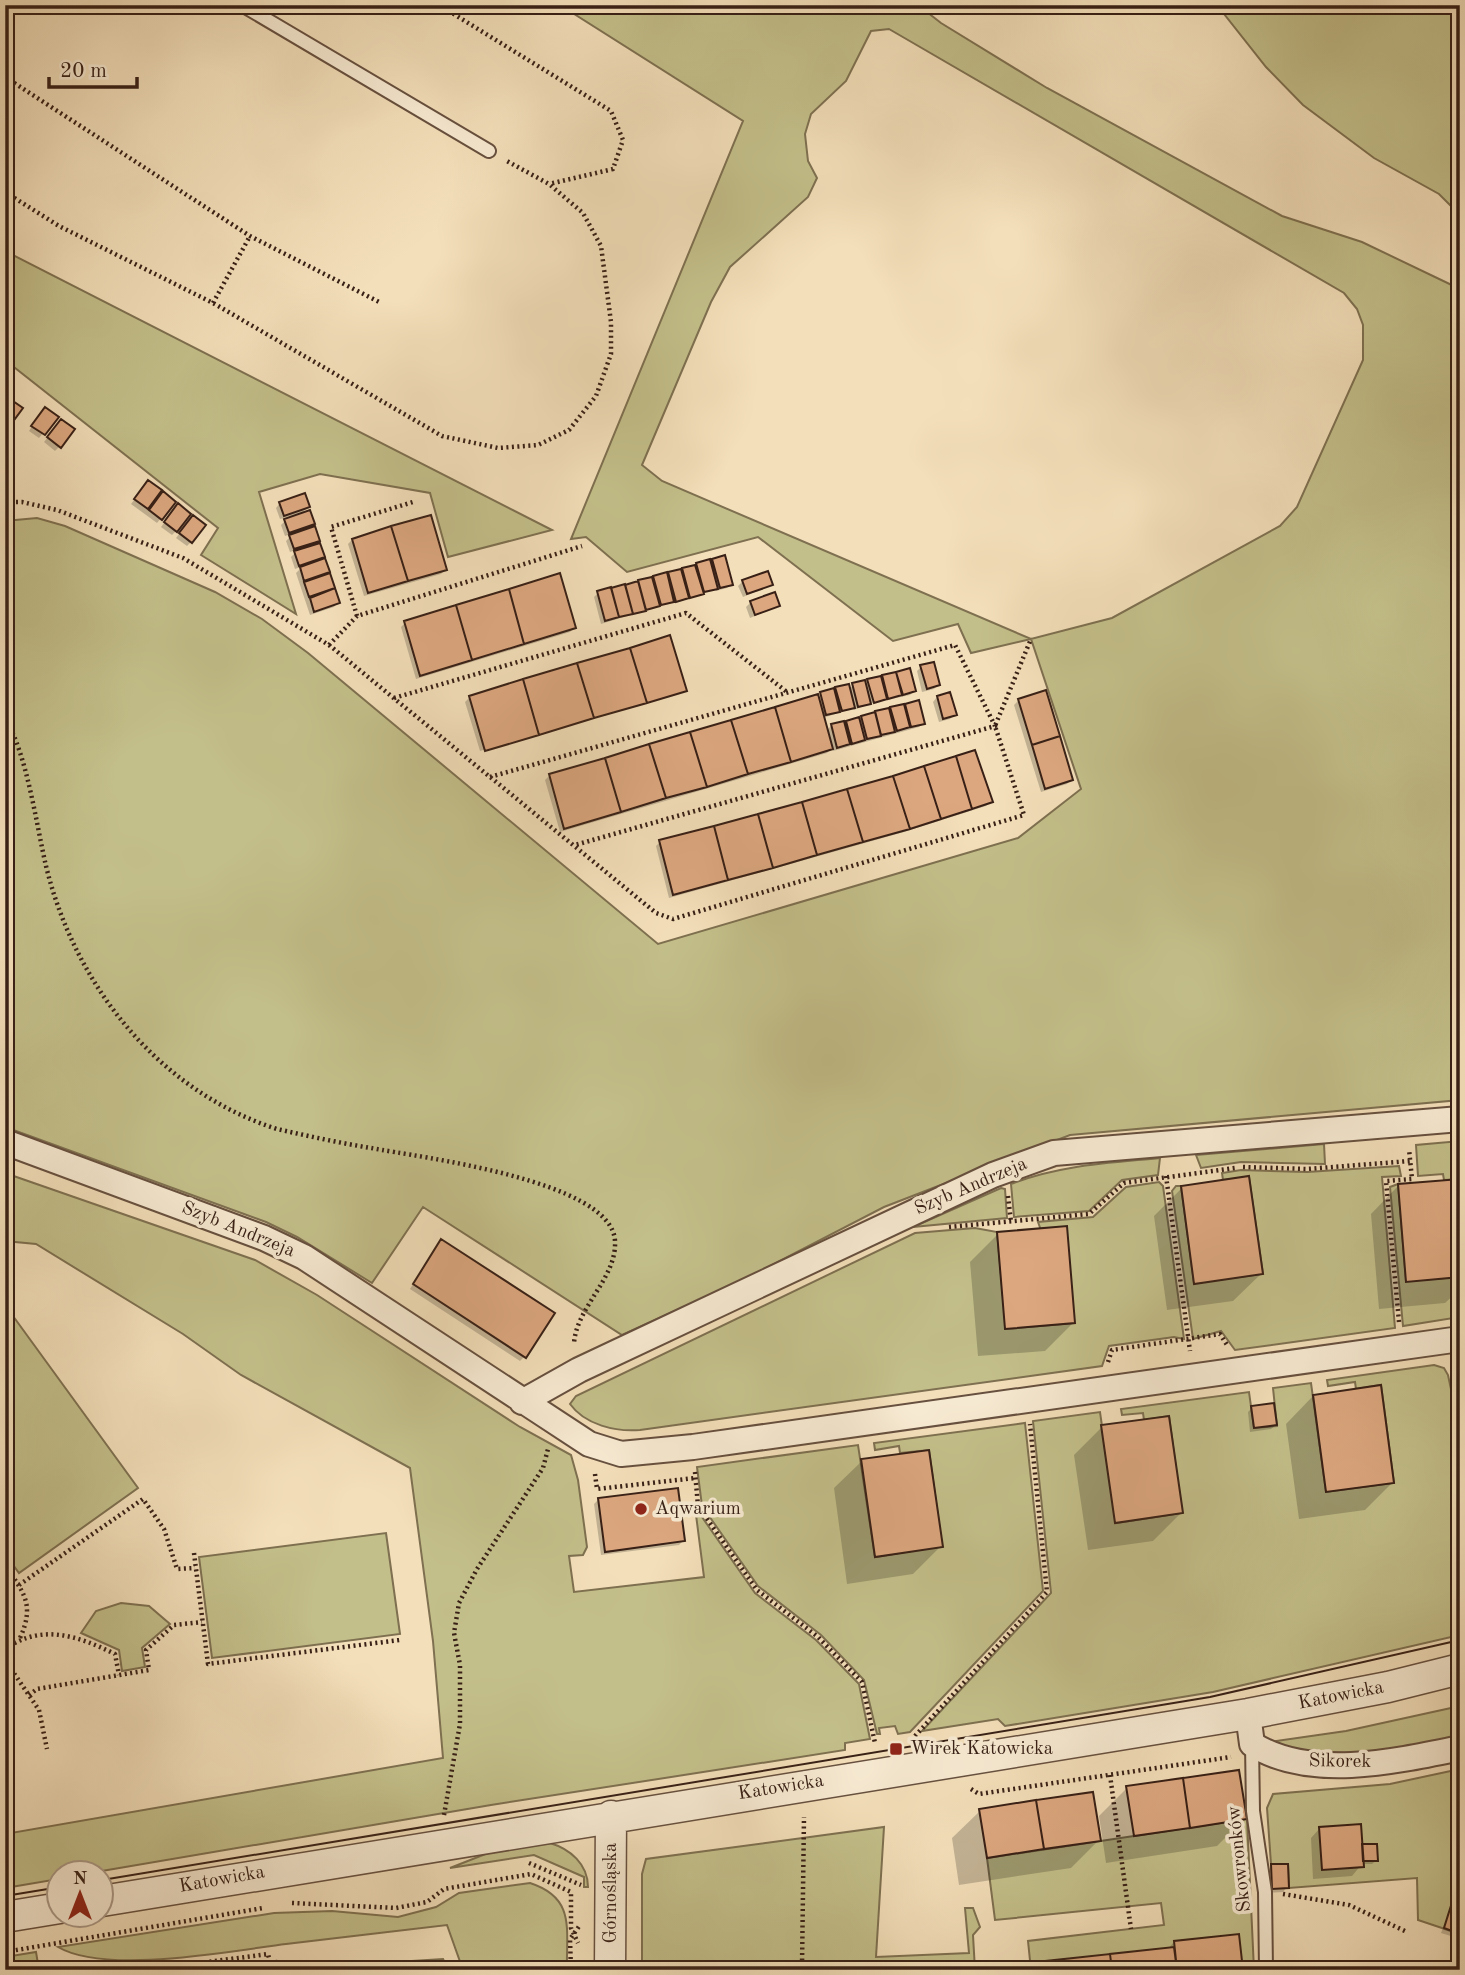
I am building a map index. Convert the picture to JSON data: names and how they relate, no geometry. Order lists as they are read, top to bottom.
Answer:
{
  "streets": {
    "street": [
      "Szyb Andrzeja",
      "Katowicka",
      "Sikorek",
      "Górnośląska"
    ],
    "lane": ["Skowronków"]
  },
  "crossings": [
    ["Katowicka", "Górnośląska"],
    ["Sikorek", "Skowronków"]
  ],
  "places": {
    "other": ["Aqwarium"],
    "transit": ["Wirek Katowicka"]
  },
  "scale_bar": "20 m",
  "north": "top"
}
